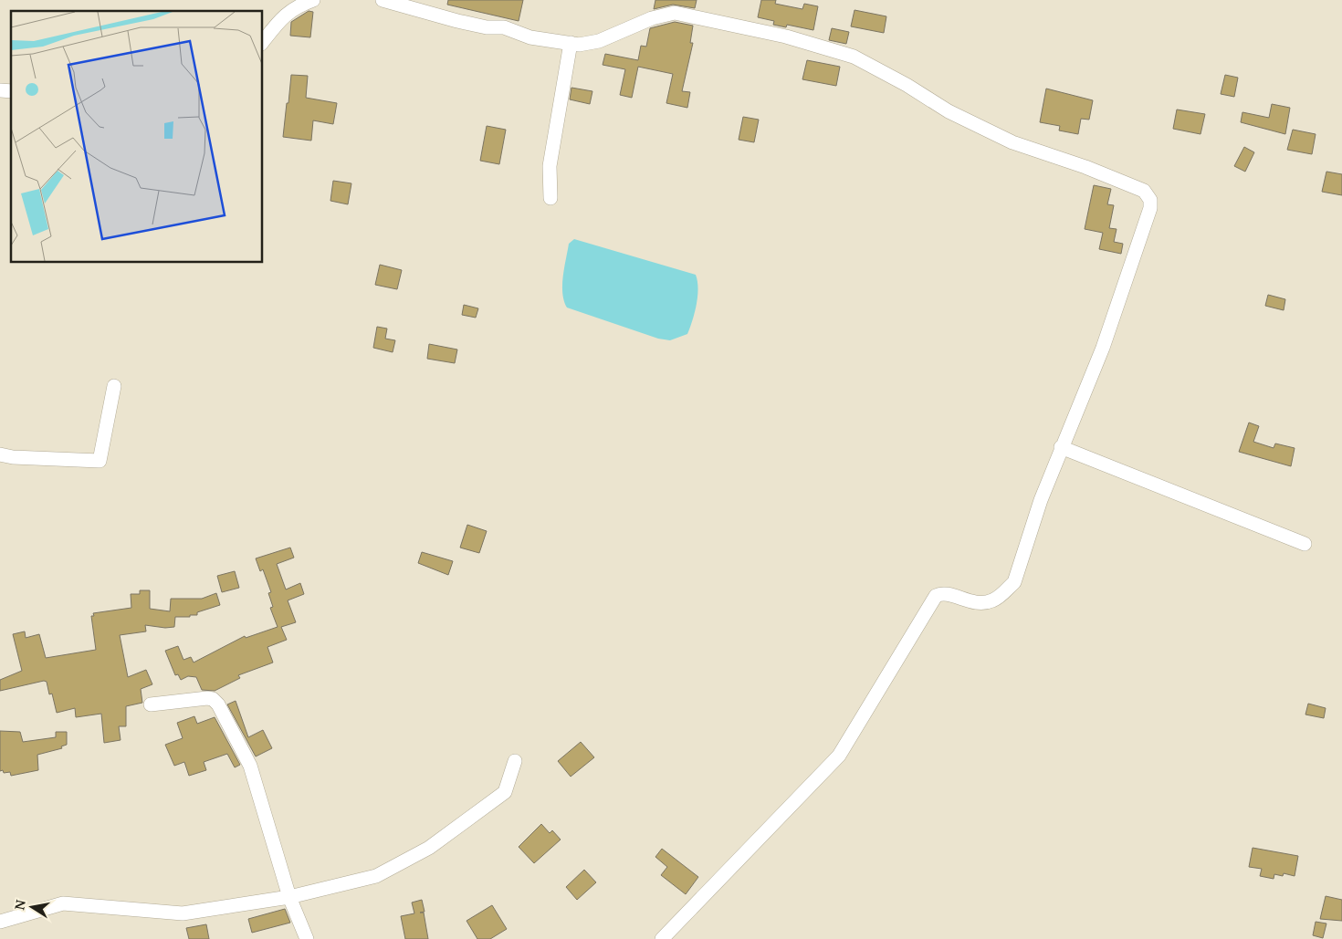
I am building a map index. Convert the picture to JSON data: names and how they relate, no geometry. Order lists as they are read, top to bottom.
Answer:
{
  "north": "left"
}
